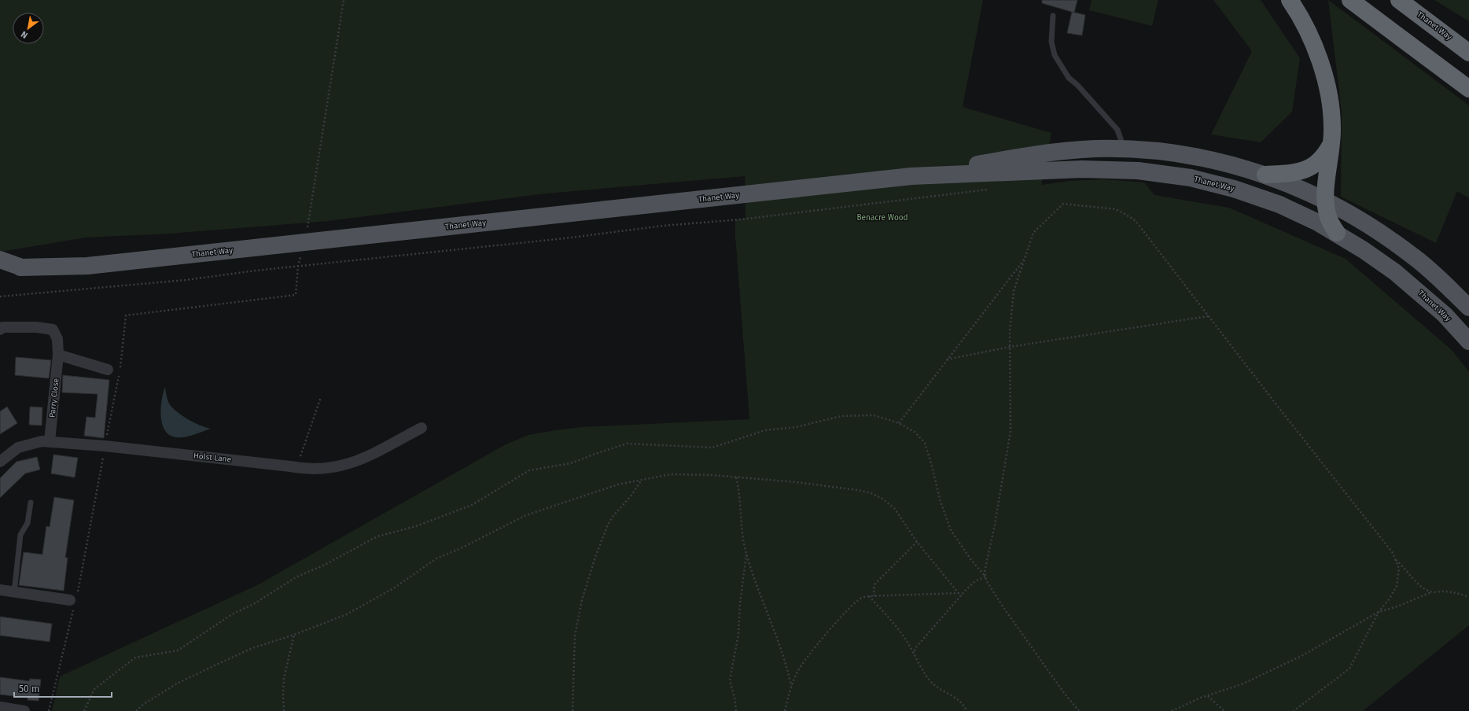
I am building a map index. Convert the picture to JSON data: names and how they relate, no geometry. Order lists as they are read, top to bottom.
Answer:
{
  "streets": {
    "highway": ["Thanet Way"],
    "street": ["Parry Close", "Holst Lane"]
  },
  "crossings": [
    ["Parry Close", "Holst Lane"]
  ],
  "parks": ["Benacre Wood"],
  "scale_bar": "50 m",
  "north": "bottom left"
}
